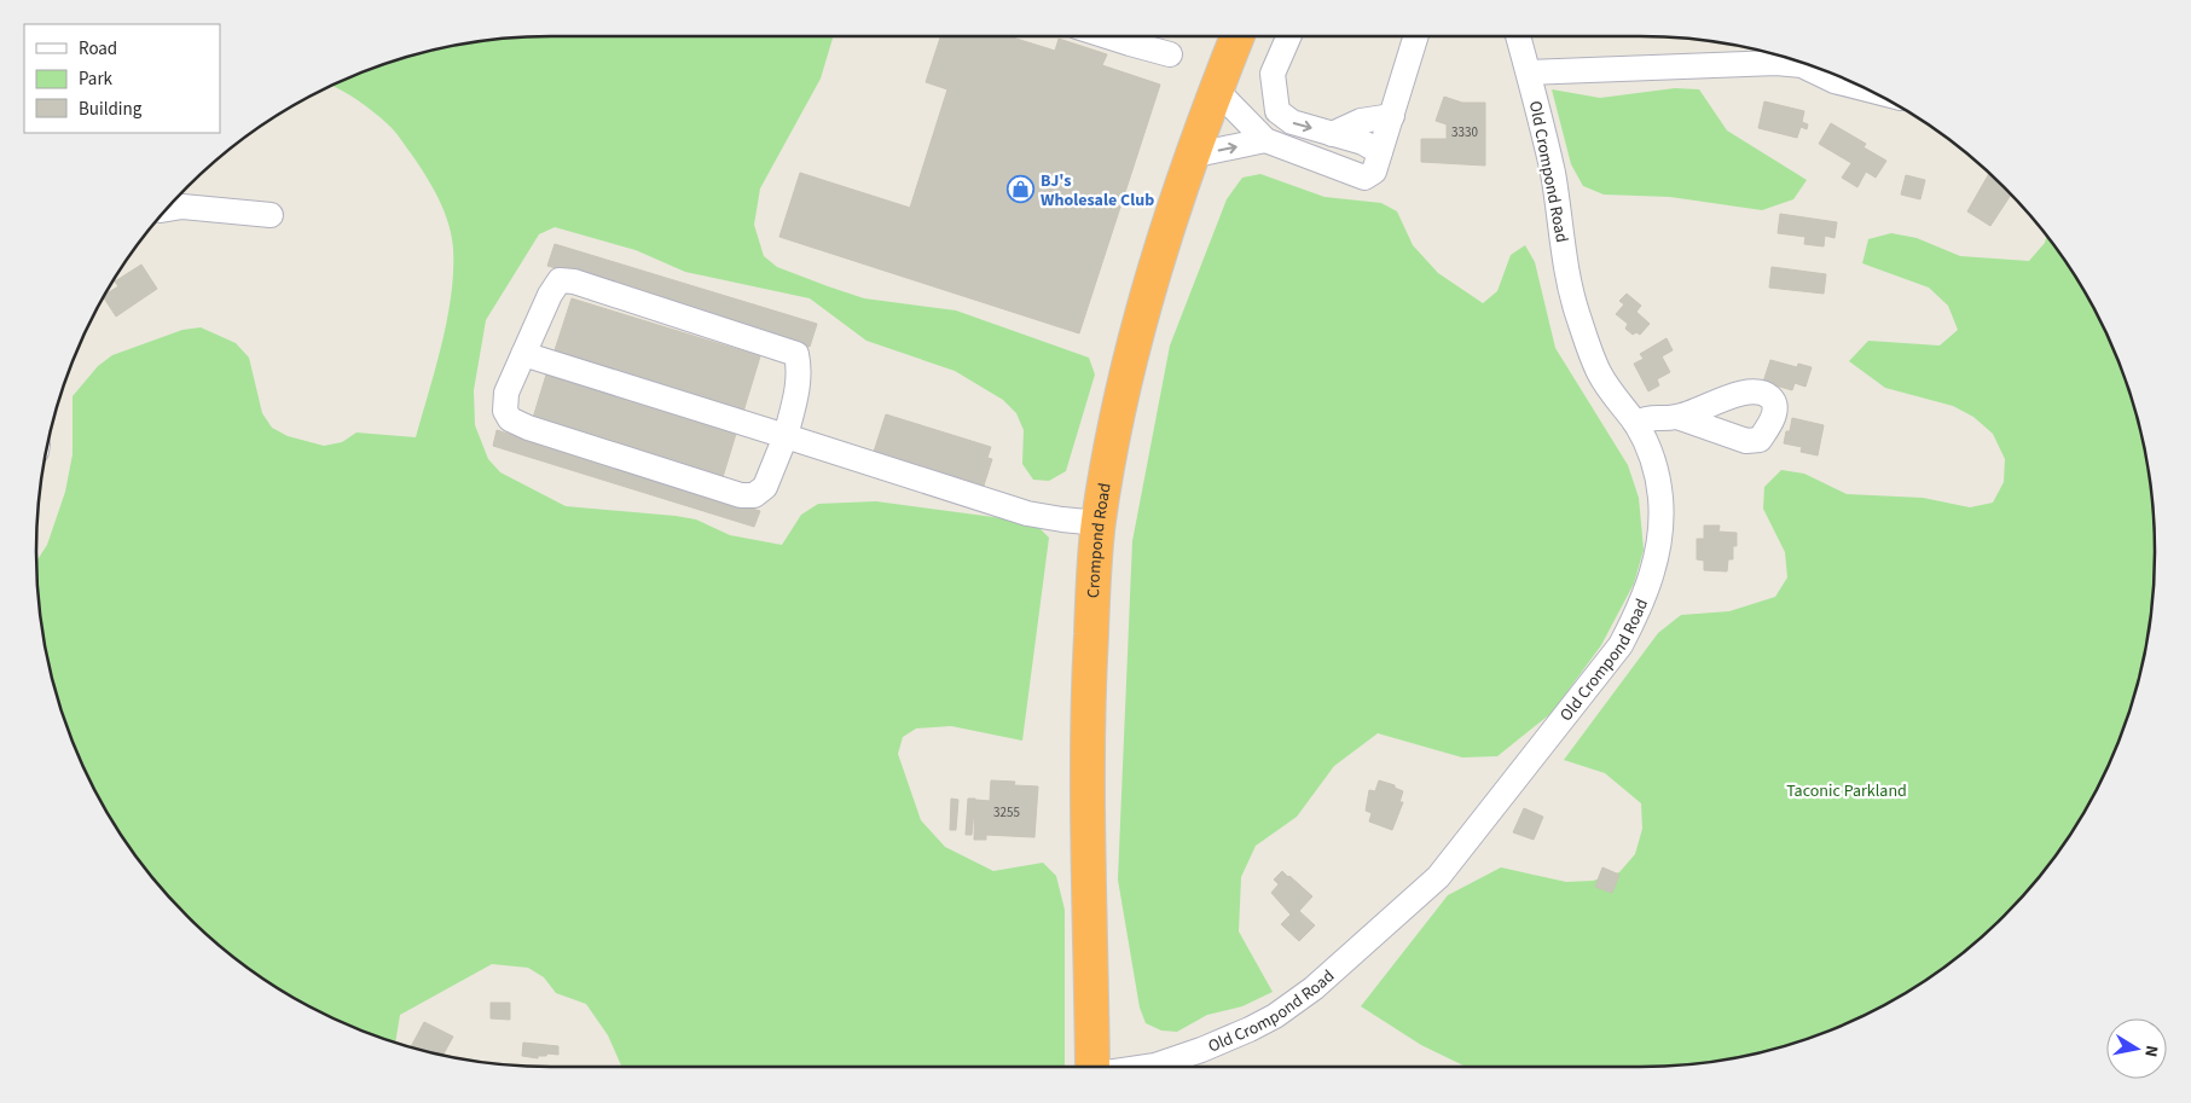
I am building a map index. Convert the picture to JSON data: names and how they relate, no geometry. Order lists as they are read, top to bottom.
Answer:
{
  "streets": {
    "highway": ["Crompond Road"],
    "street": ["Old Crompond Road"]
  },
  "parks": ["Taconic Parkland"],
  "places": {
    "shop": ["BJ's Wholesale Club"]
  },
  "house_numbers": ["3330", "3255"],
  "legend": ["Road", "Park", "Building"],
  "north": "right"
}
